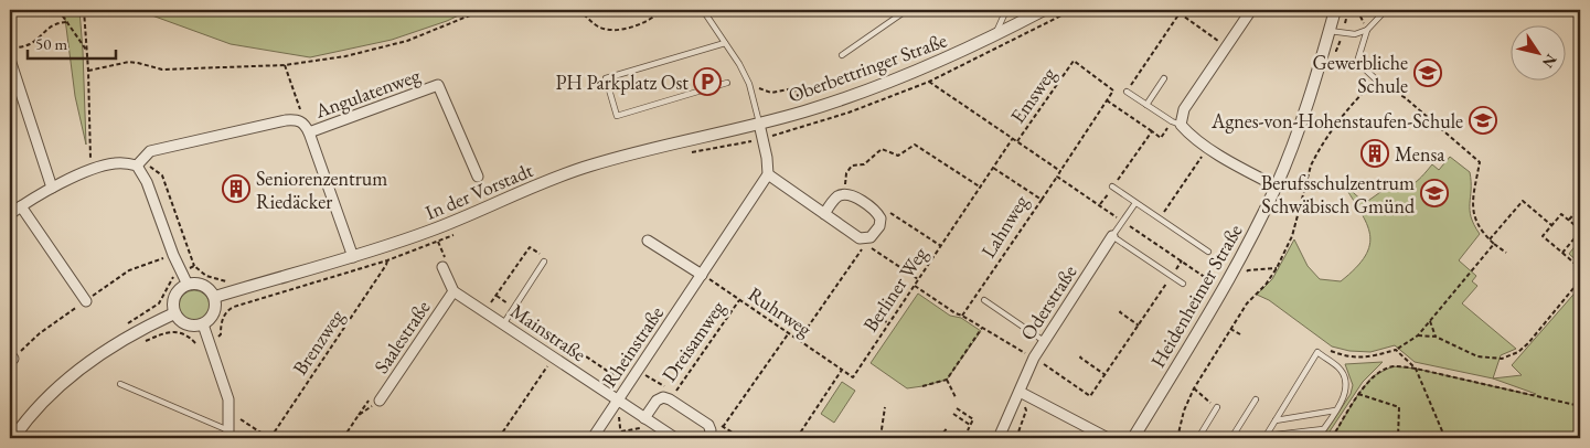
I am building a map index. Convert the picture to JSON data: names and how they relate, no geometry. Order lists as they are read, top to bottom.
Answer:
{
  "streets": {
    "street": [
      "Oberbettringer Straße",
      "Angulatenweg",
      "In der Vorstadt",
      "Heidenheimer Straße",
      "Oderstraße",
      "Mainstraße",
      "Saalestraße",
      "Rheinstraße"
    ],
    "path": [
      "Emsweg",
      "Lahnweg",
      "Berliner Weg",
      "Ruhrweg",
      "Dreisamweg",
      "Brenzweg"
    ]
  },
  "crossings": [
    ["Oberbettringer Straße", "In der Vorstadt"],
    ["Angulatenweg", "In der Vorstadt"],
    ["Emsweg", "Berliner Weg"],
    ["Lahnweg", "Berliner Weg"],
    ["Berliner Weg", "Ruhrweg"],
    ["Ruhrweg", "Dreisamweg"],
    ["Ruhrweg", "Rheinstraße"],
    ["Mainstraße", "Saalestraße"],
    ["Mainstraße", "Rheinstraße"]
  ],
  "places": {
    "school or university": ["Gewerbliche Schule", "Agnes-von-Hohenstaufen-Schule", "Berufsschulzentrum Schwäbisch Gmünd"],
    "parking": ["PH Parkplatz Ost"],
    "building": ["Mensa", "Seniorenzentrum Riedäcker"]
  },
  "scale_bar": "50 m",
  "north": "bottom right"
}
